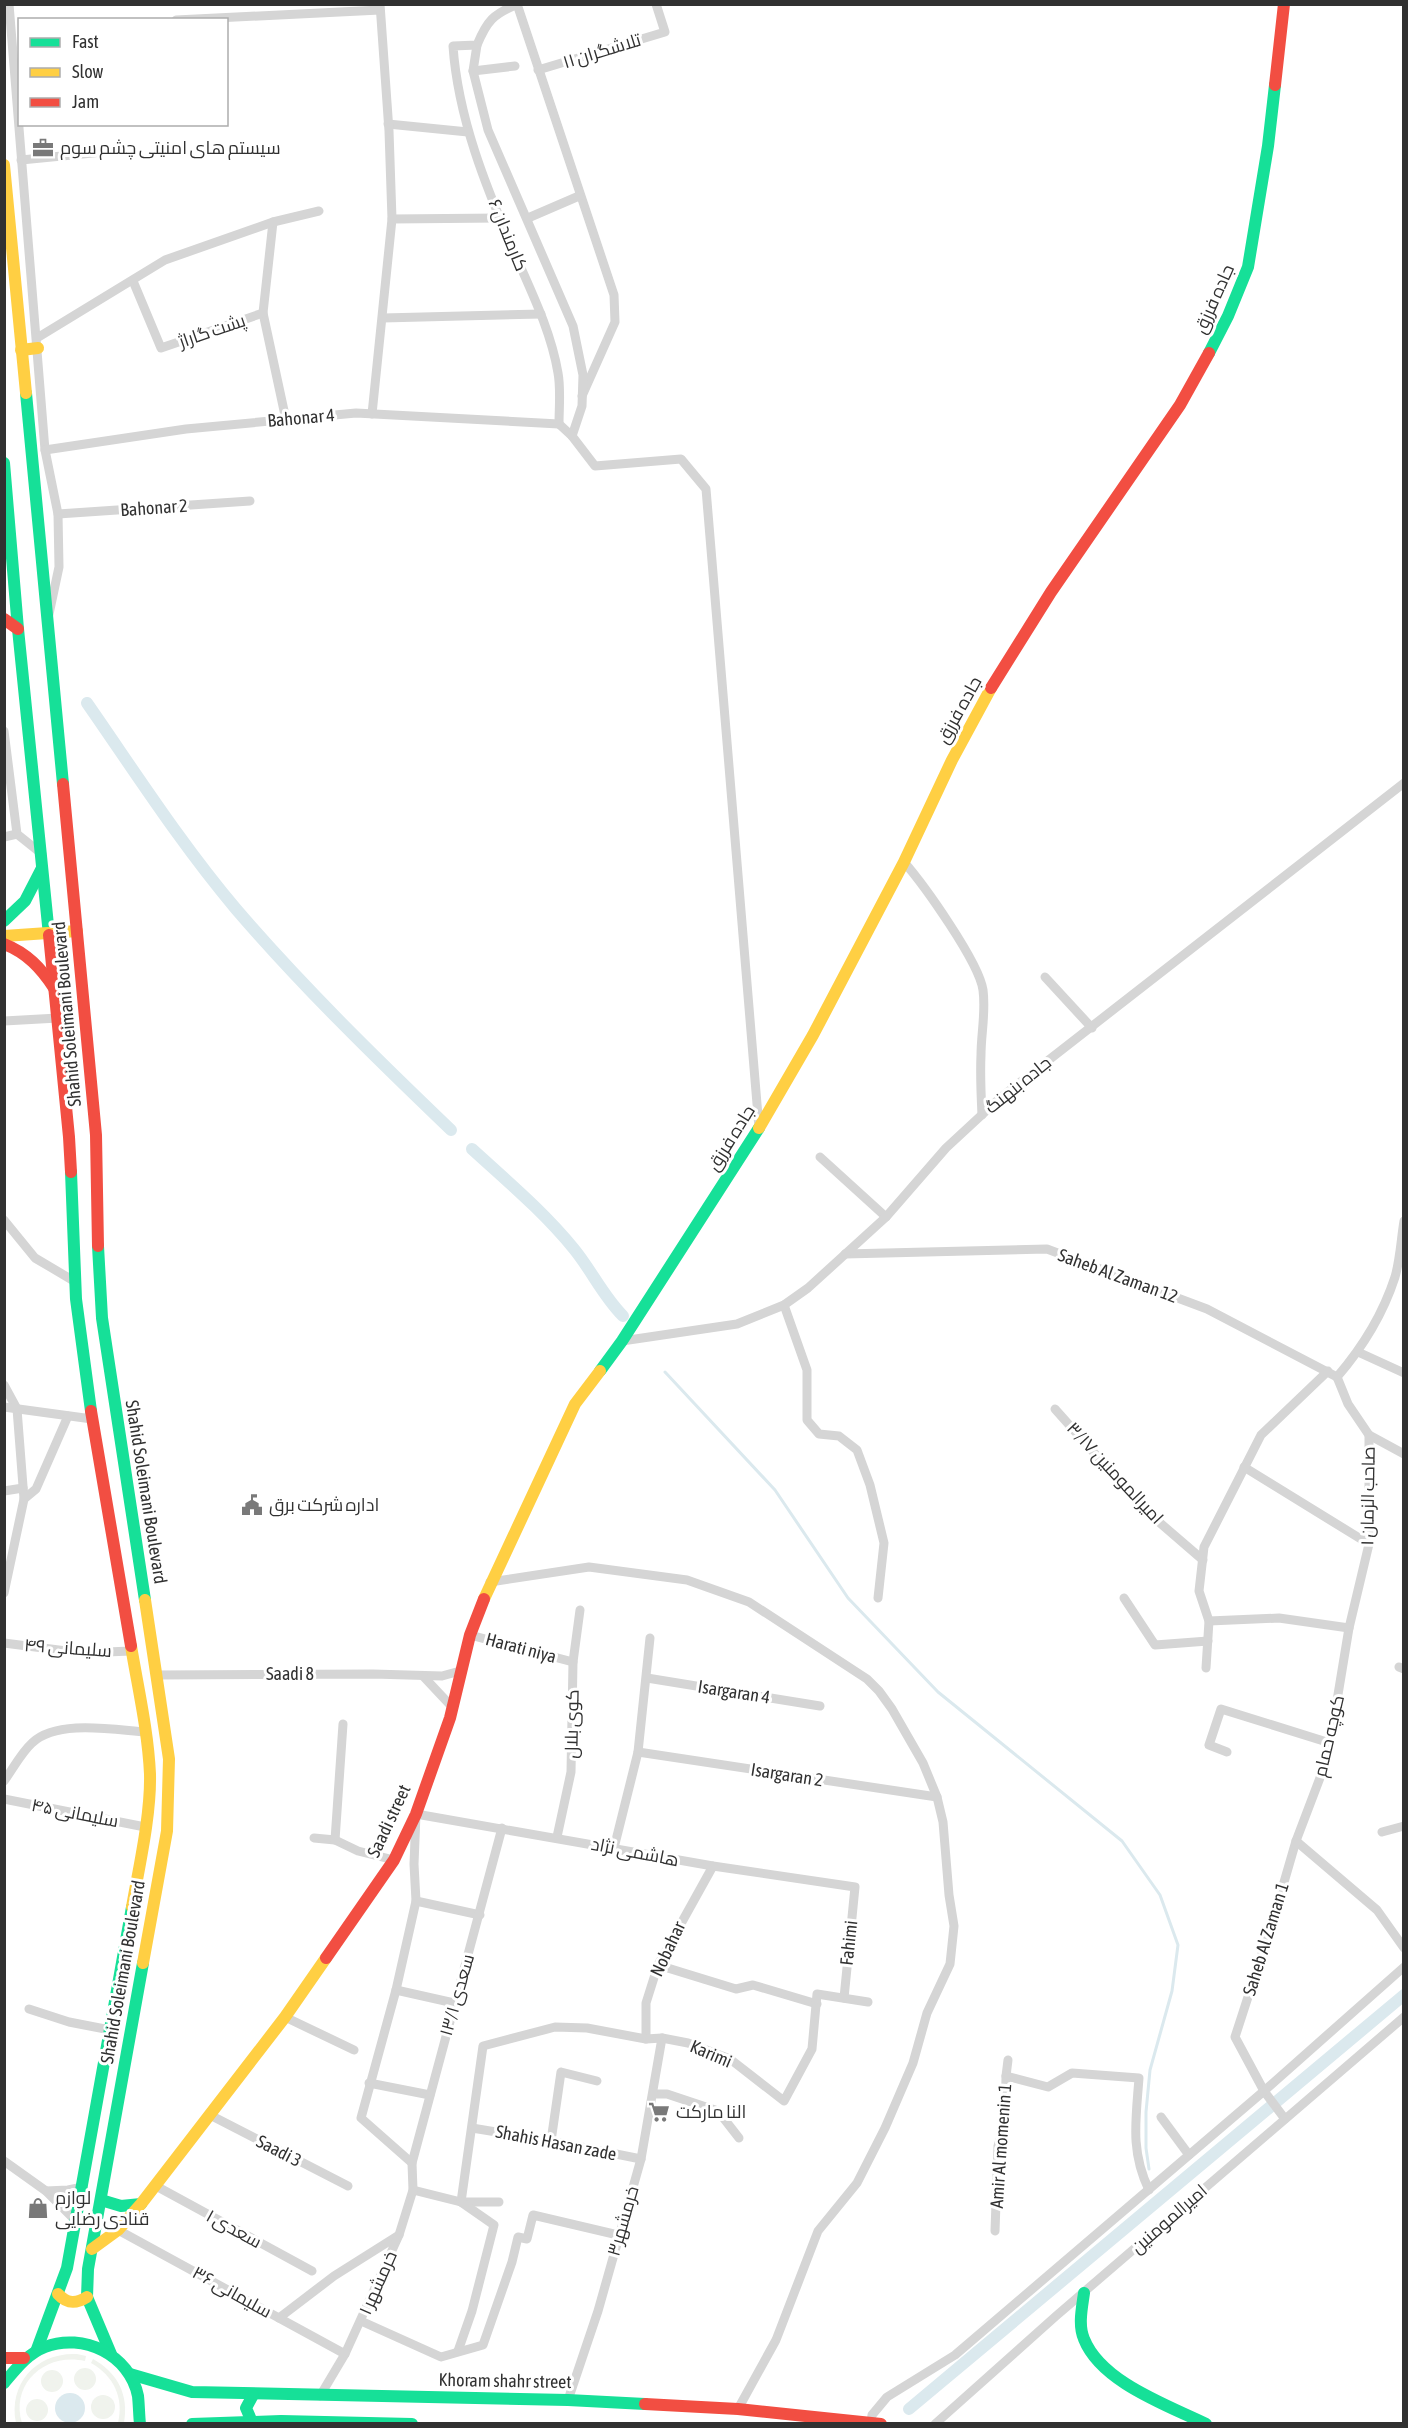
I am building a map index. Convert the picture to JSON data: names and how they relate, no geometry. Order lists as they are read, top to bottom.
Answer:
{
  "streets": {
    "main road": [
      "جاده فرزق",
      "Shahid Soleimani Boulevard",
      "Saadi street",
      "Khoram shahr street"
    ],
    "street": [
      "تلاشگران ۱۱",
      "کارمندان ۶",
      "پشت گاراژ",
      "Bahonar 4",
      "Bahonar 2",
      "جاده بنهنگ",
      "Saheb Al Zaman 12",
      "امیرالمومنین ۳/۱۷",
      "صاحب الزمان ۱",
      "سلیمانی ۴۹",
      "Harati niya",
      "Saadi 8",
      "Isargaran 4",
      "کوی بلال",
      "کوچه حمام",
      "Isargaran 2",
      "سلیمانی ۴۵",
      "هاشمی نژاد",
      "Saheb Al Zaman 1",
      "Fahimi",
      "Nobahar",
      "سعدی ۱۳/۱",
      "Karimi",
      "Shahis Hasan zade",
      "Amir Al momenin 1",
      "Saadi 3",
      "امیرالمومنین",
      "خرمشهر۳",
      "سعدی ۱",
      "خرمشهر ۱",
      "سلیمانی ۳۶"
    ]
  },
  "crossings": [
    ["کارمندان ۶", "Bahonar 4"],
    ["جاده فرزق", "جاده بنهنگ"],
    ["جاده فرزق", "Saadi street"],
    ["Shahid Soleimani Boulevard", "سلیمانی ۴۹"],
    ["Shahid Soleimani Boulevard", "Saadi 8"],
    ["Shahid Soleimani Boulevard", "سلیمانی ۴۵"],
    ["Shahid Soleimani Boulevard", "Saadi street"],
    ["جاده بنهنگ", "Saheb Al Zaman 12"],
    ["صاحب الزمان ۱", "کوچه حمام"],
    ["Harati niya", "کوی بلال"],
    ["Harati niya", "Saadi street"],
    ["Saadi 8", "Saadi street"],
    ["کوی بلال", "هاشمی نژاد"],
    ["کوچه حمام", "Saheb Al Zaman 1"],
    ["Saadi street", "هاشمی نژاد"],
    ["Saadi street", "Saadi 3"],
    ["Saadi street", "سعدی ۱"],
    ["Saadi street", "سلیمانی ۳۶"],
    ["هاشمی نژاد", "Fahimi"],
    ["هاشمی نژاد", "Nobahar"],
    ["هاشمی نژاد", "سعدی ۱۳/۱"],
    ["Nobahar", "Karimi"],
    ["سعدی ۱۳/۱", "خرمشهر ۱"],
    ["Karimi", "Shahis Hasan zade"],
    ["Karimi", "خرمشهر۳"],
    ["Shahis Hasan zade", "خرمشهر۳"],
    ["خرمشهر۳", "Khoram shahr street"],
    ["خرمشهر ۱", "سلیمانی ۳۶"],
    ["خرمشهر ۱", "Khoram shahr street"]
  ],
  "places": {
    "office": ["سیستم های امنیتی چشم سوم"],
    "public building": ["اداره شرکت برق"],
    "supermarket": ["النا مارکت"],
    "shop": ["لوازم قنادی رضایی"]
  },
  "legend": ["Fast", "Slow", "Jam"]
}
